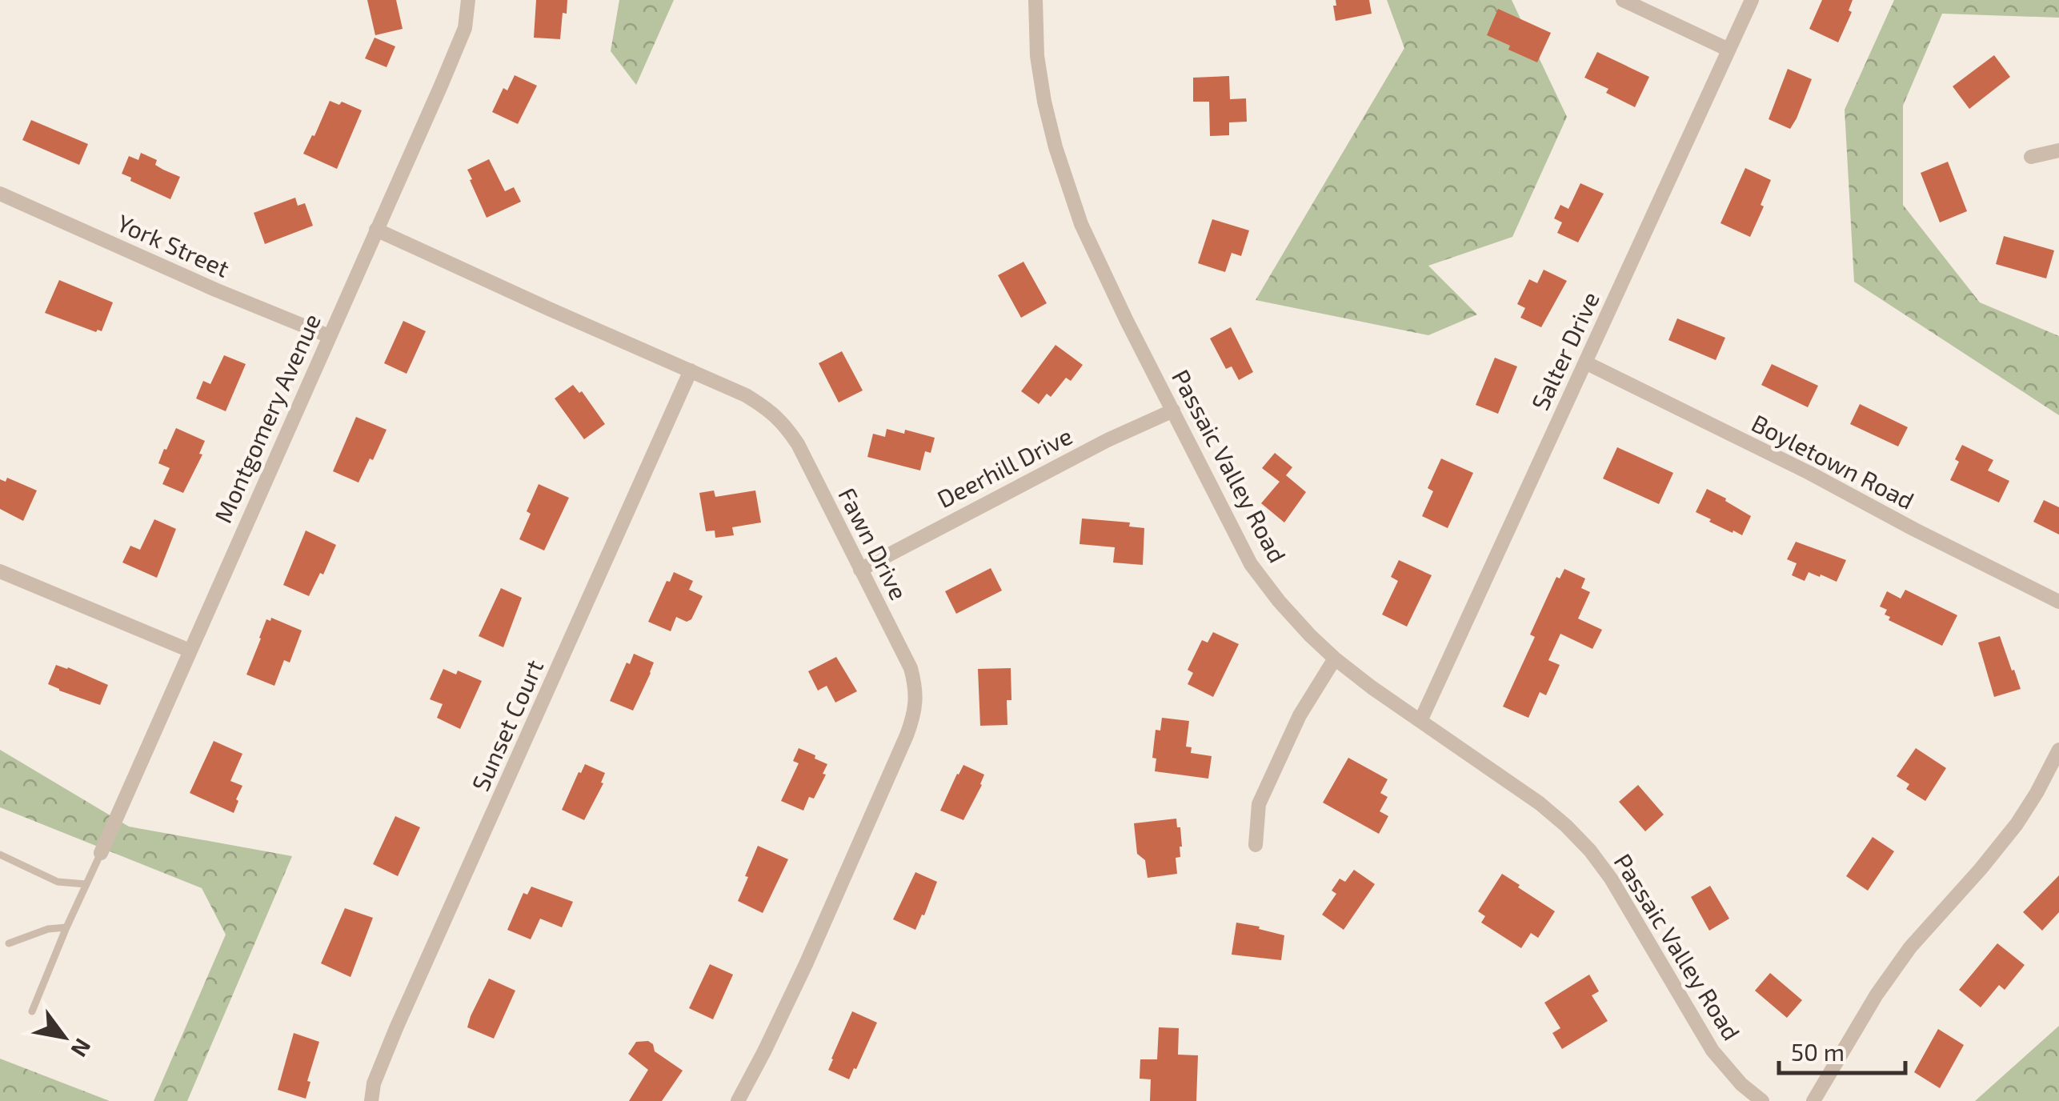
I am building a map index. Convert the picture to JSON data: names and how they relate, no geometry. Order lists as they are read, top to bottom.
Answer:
{
  "streets": {
    "street": [
      "York Street",
      "Salter Drive",
      "Montgomery Avenue",
      "Boyletown Road",
      "Passaic Valley Road",
      "Deerhill Drive",
      "Fawn Drive",
      "Sunset Court"
    ]
  },
  "crossings": [
    ["York Street", "Montgomery Avenue"],
    ["Salter Drive", "Boyletown Road"],
    ["Salter Drive", "Passaic Valley Road"],
    ["Montgomery Avenue", "Fawn Drive"],
    ["Passaic Valley Road", "Deerhill Drive"],
    ["Deerhill Drive", "Fawn Drive"],
    ["Fawn Drive", "Sunset Court"]
  ],
  "scale_bar": "50 m",
  "north": "bottom right"
}
